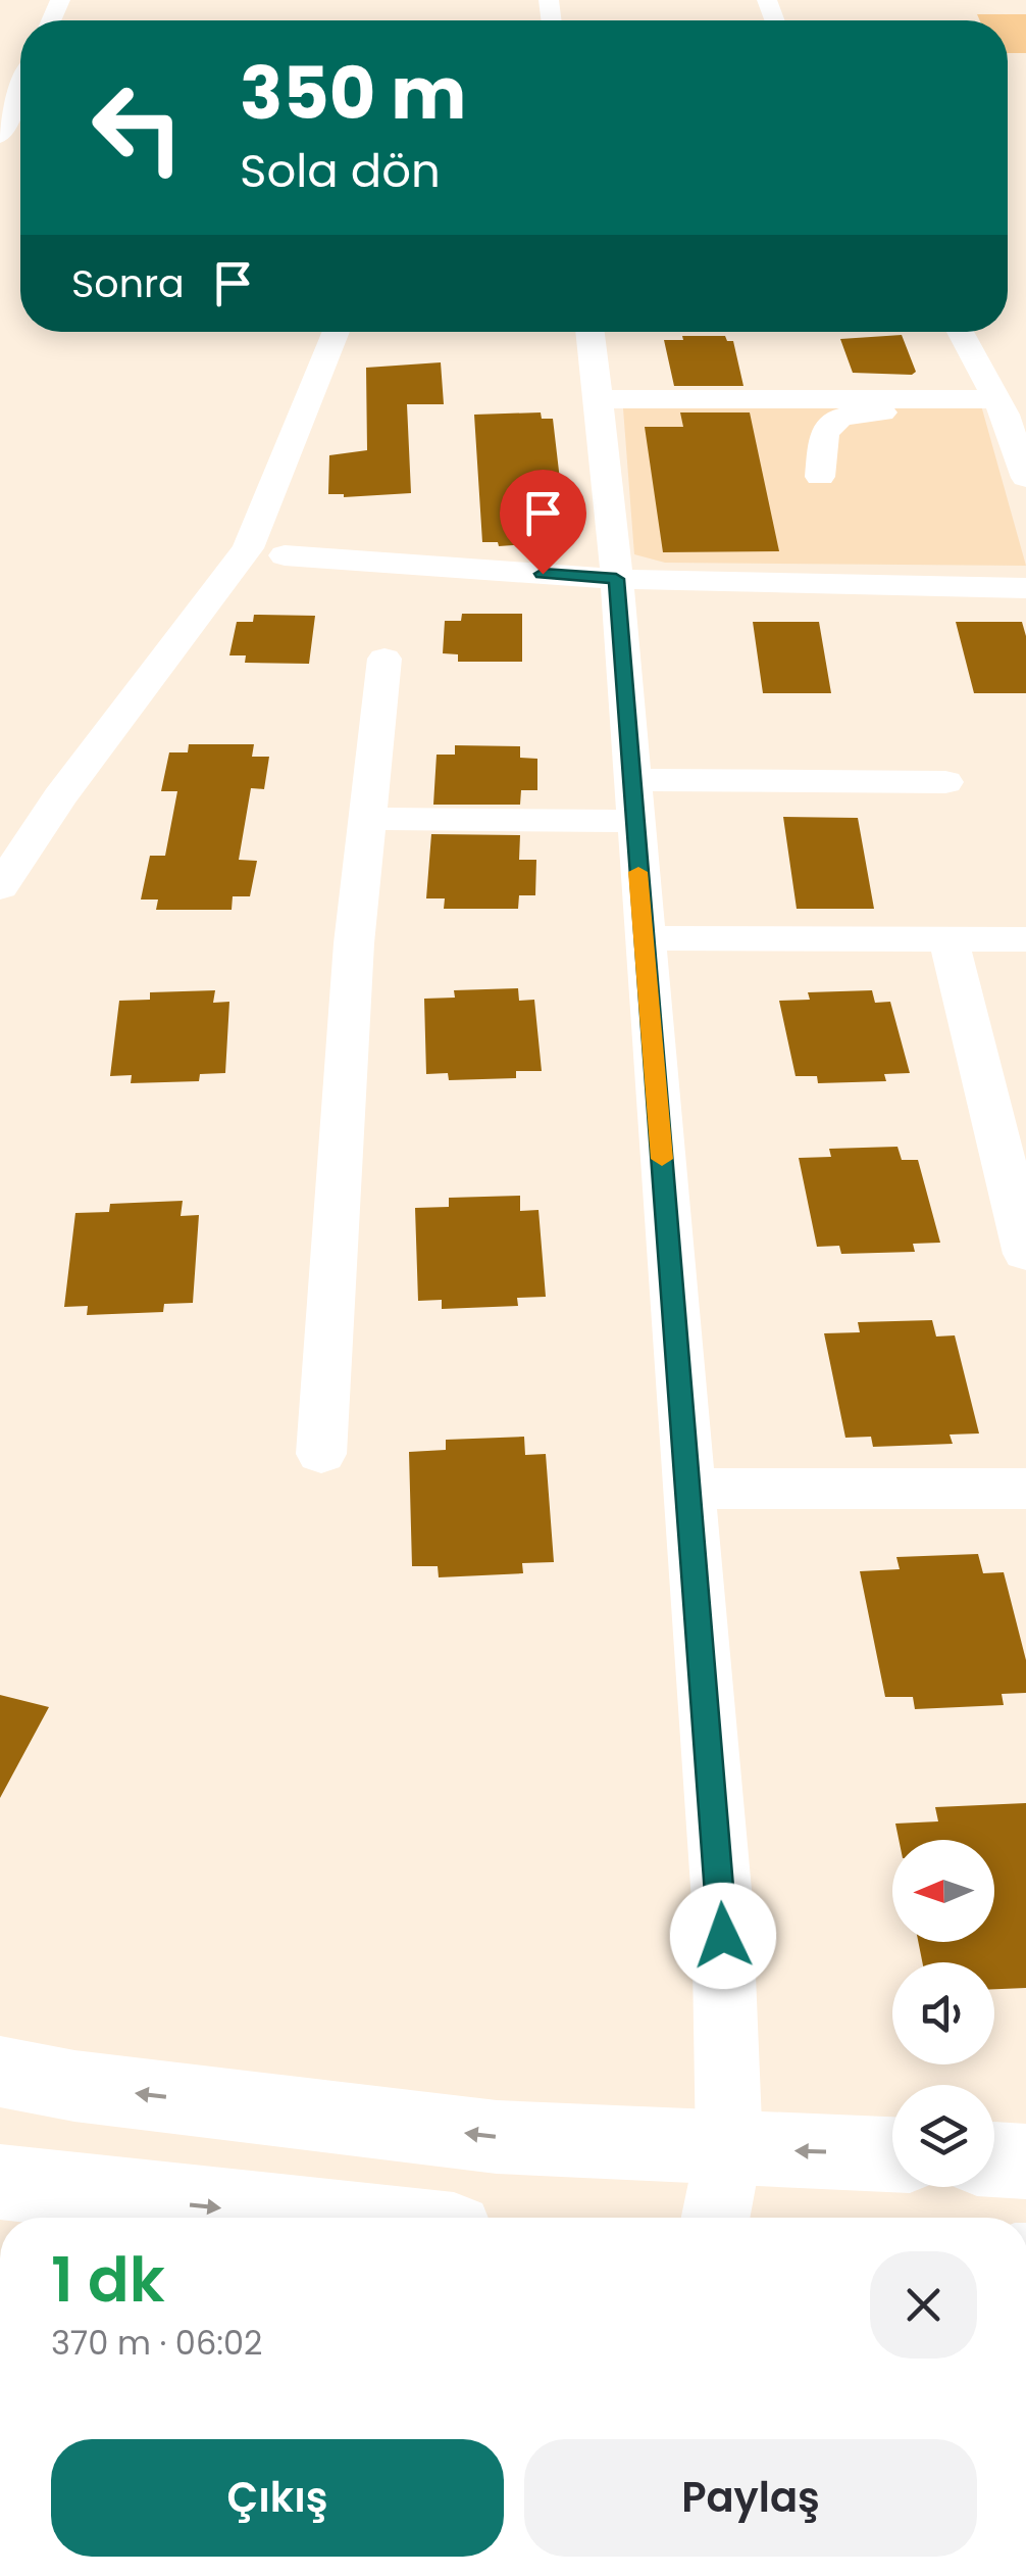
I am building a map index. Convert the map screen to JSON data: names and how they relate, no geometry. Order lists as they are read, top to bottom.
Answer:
{
  "north": "left",
  "page": {
    "turn": ["350 m", "Sola dön"],
    "then": "Sonra",
    "heading": ["1 dk", "370 m · 06:02"],
    "buttons": ["Çıkış", "Paylaş"]
  }
}
